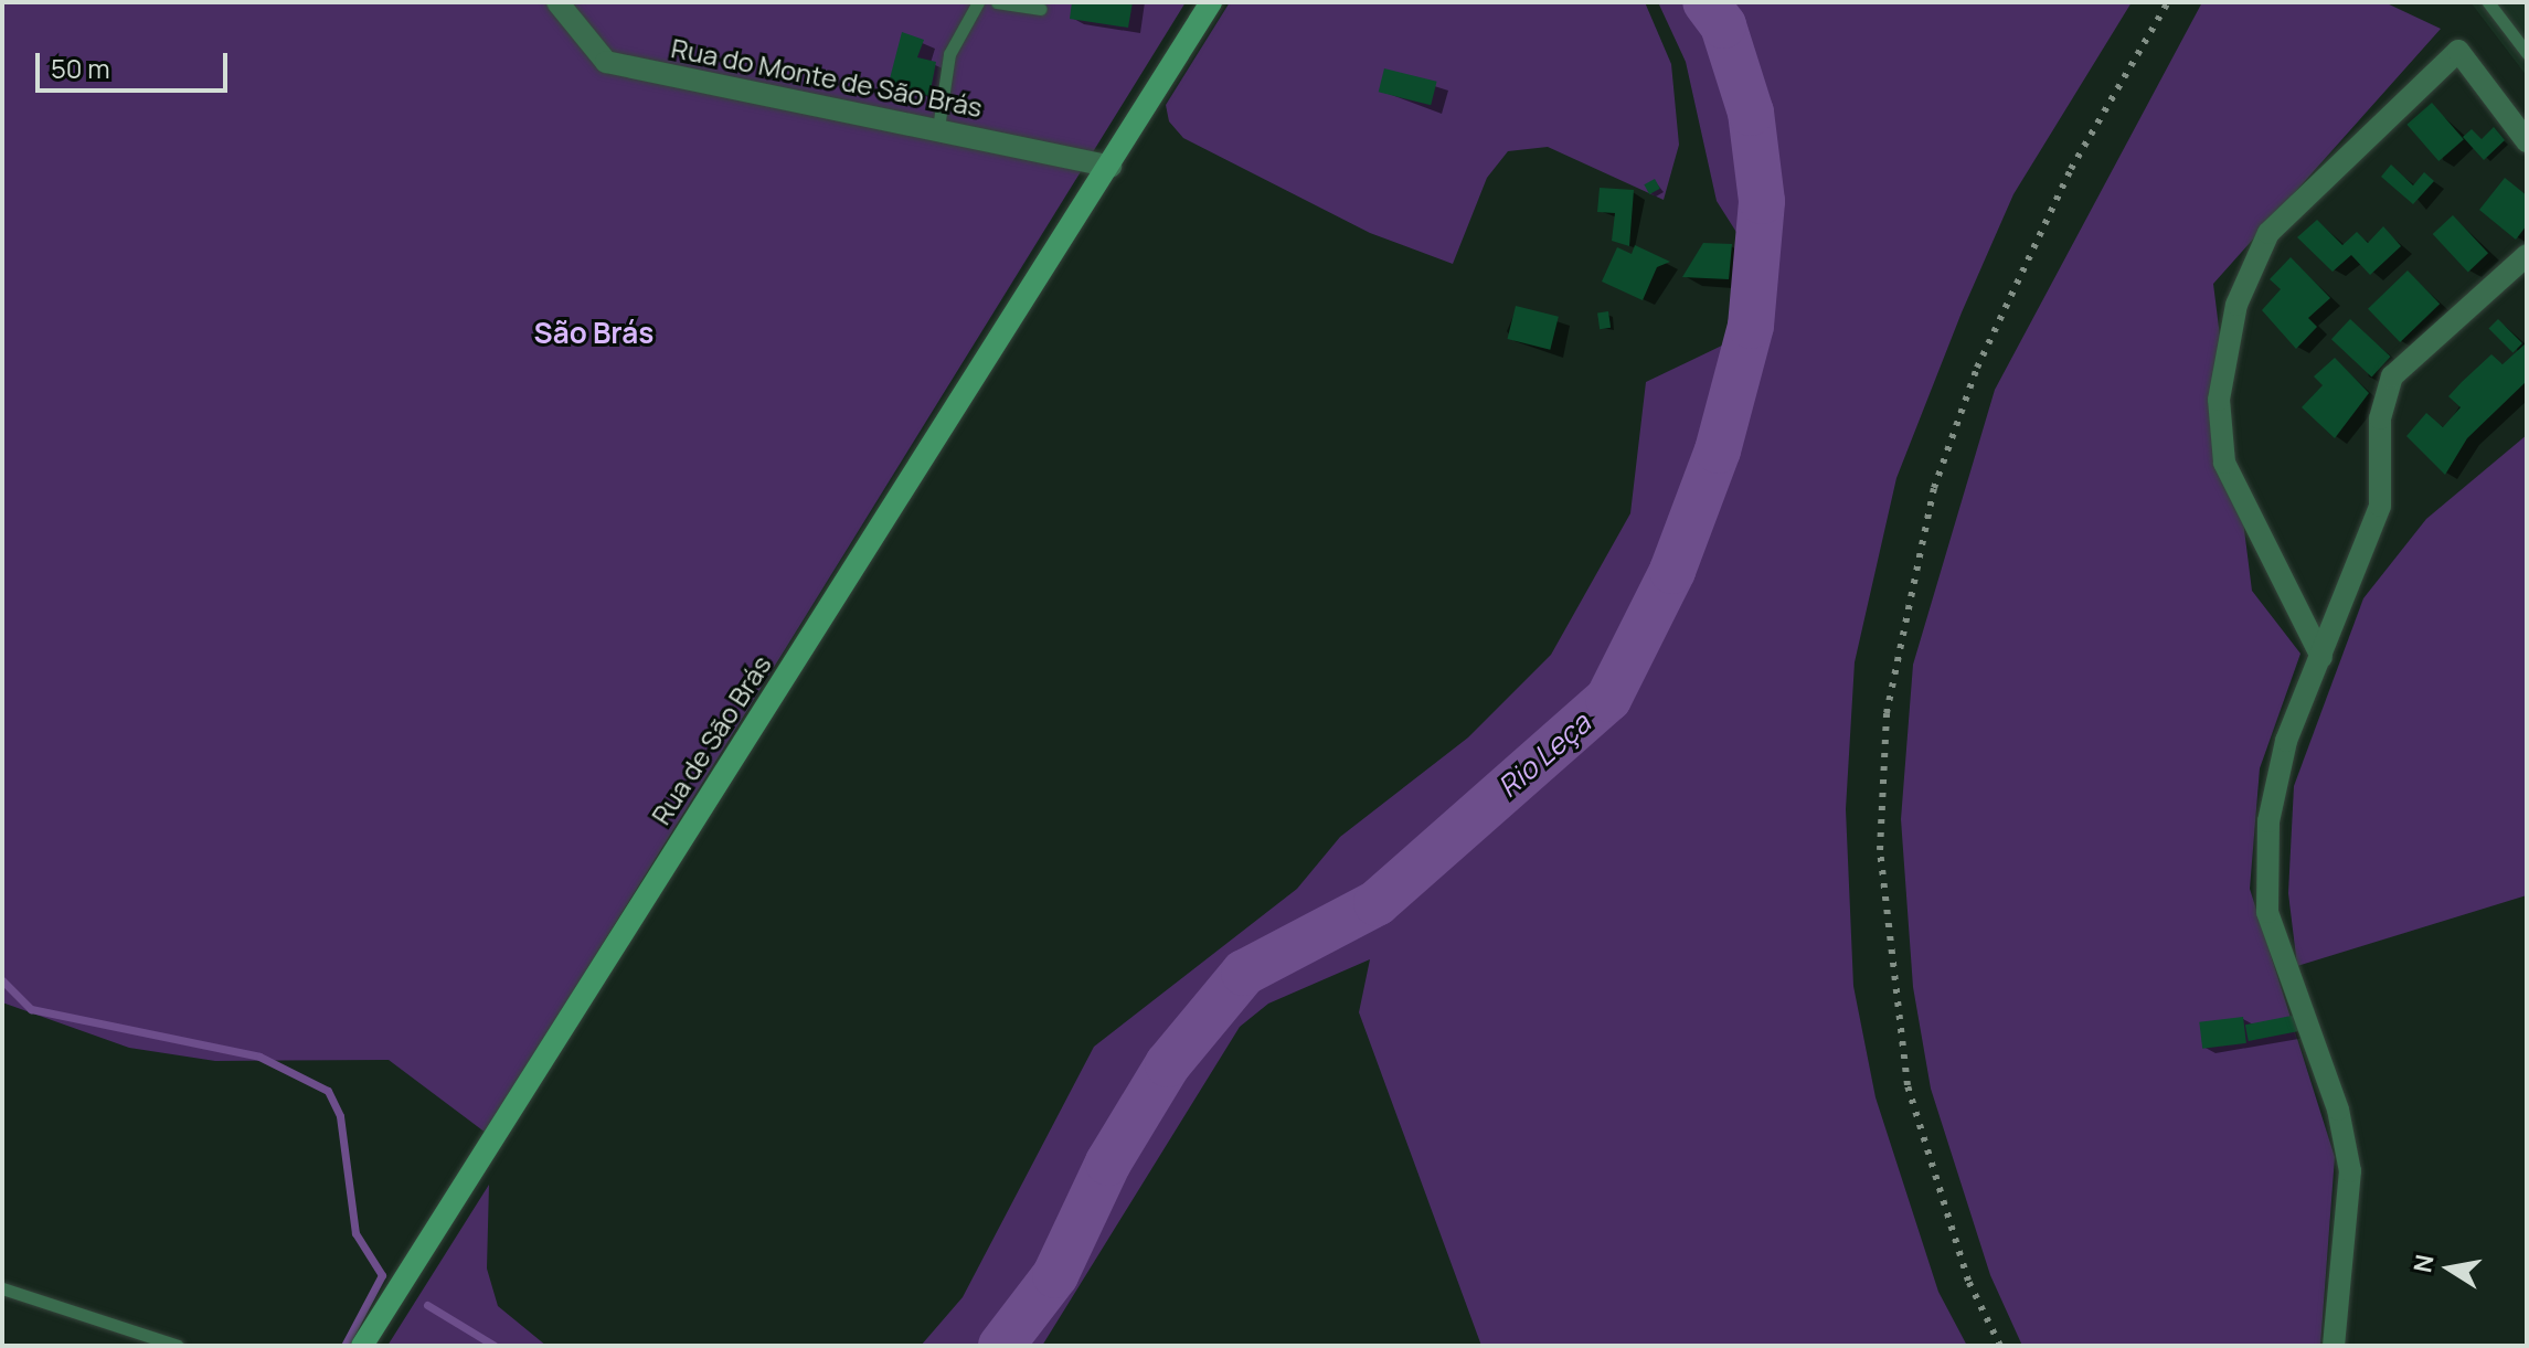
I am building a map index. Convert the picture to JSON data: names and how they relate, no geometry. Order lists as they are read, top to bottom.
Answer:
{
  "streets": {
    "main road": ["Rua de São Brás"],
    "street": ["Rua do Monte de São Brás"]
  },
  "crossings": [
    ["Rua do Monte de São Brás", "Rua de São Brás"]
  ],
  "districts": ["São Brás"],
  "water": ["Rio Leça"],
  "scale_bar": "50 m",
  "north": "left"
}
